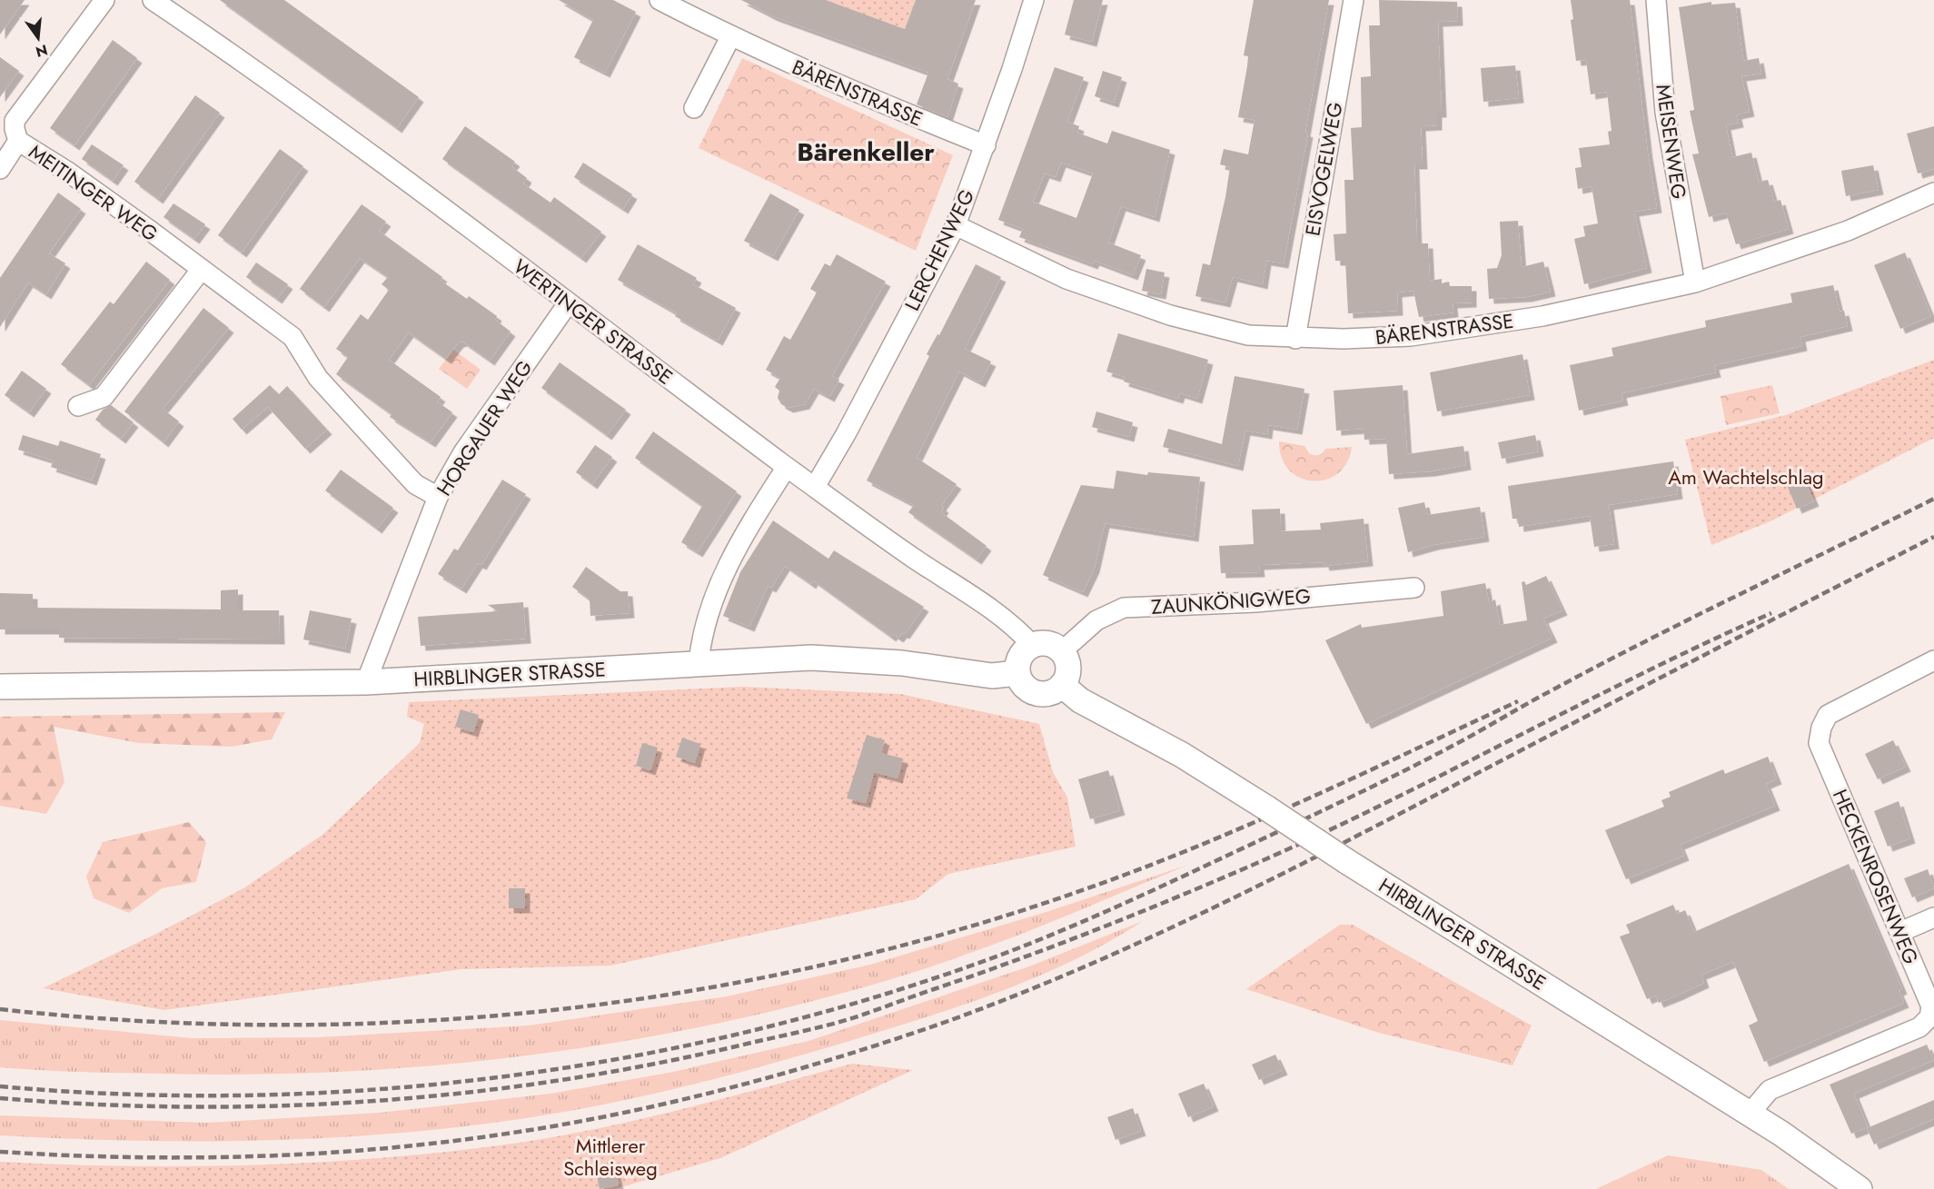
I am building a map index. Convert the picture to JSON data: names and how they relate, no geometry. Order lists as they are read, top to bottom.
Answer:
{
  "streets": {
    "street": [
      "BÄRENSTRASSE",
      "MEISENWEG",
      "EISVOGELWEG",
      "MEITINGER WEG",
      "LERCHENWEG",
      "WERTINGER STRASSE",
      "HORGAUER WEG",
      "ZAUNKÖNIGWEG",
      "HIRBLINGER STRASSE",
      "HECKENROSENWEG"
    ]
  },
  "crossings": [
    ["BÄRENSTRASSE", "MEISENWEG"],
    ["BÄRENSTRASSE", "EISVOGELWEG"],
    ["BÄRENSTRASSE", "LERCHENWEG"],
    ["MEITINGER WEG", "HORGAUER WEG"],
    ["LERCHENWEG", "WERTINGER STRASSE"],
    ["WERTINGER STRASSE", "HORGAUER WEG"],
    ["WERTINGER STRASSE", "ZAUNKÖNIGWEG"],
    ["WERTINGER STRASSE", "HIRBLINGER STRASSE"],
    ["HORGAUER WEG", "HIRBLINGER STRASSE"],
    ["ZAUNKÖNIGWEG", "HIRBLINGER STRASSE"],
    ["HIRBLINGER STRASSE", "HECKENROSENWEG"]
  ],
  "districts": ["Bärenkeller"],
  "parks": ["Am Wachtelschlag", "Mittlerer Schleisweg"],
  "north": "bottom"
}
